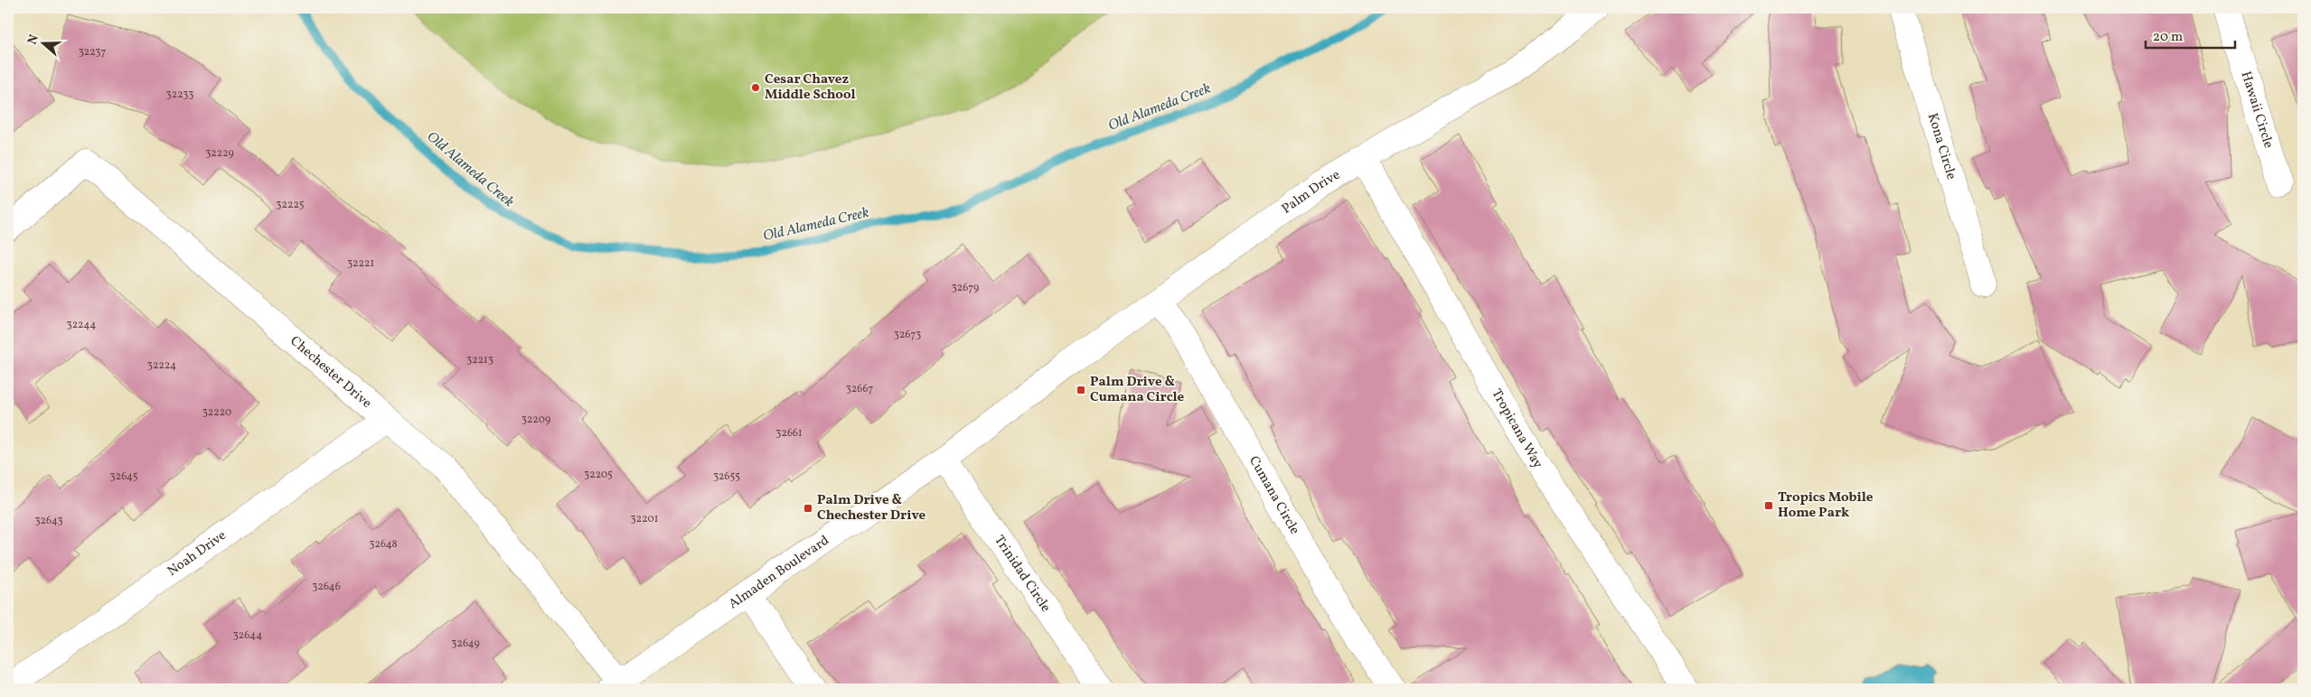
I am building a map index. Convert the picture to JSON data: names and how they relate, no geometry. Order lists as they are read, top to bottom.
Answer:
{
  "streets": {
    "street": [
      "Hawaii Circle",
      "Kona Circle",
      "Palm Drive",
      "Chechester Drive",
      "Tropicana Way",
      "Cumana Circle",
      "Noah Drive",
      "Almaden Boulevard",
      "Trinidad Circle"
    ]
  },
  "crossings": [
    ["Palm Drive", "Tropicana Way"],
    ["Palm Drive", "Cumana Circle"],
    ["Palm Drive", "Almaden Boulevard"],
    ["Chechester Drive", "Noah Drive"],
    ["Chechester Drive", "Almaden Boulevard"],
    ["Almaden Boulevard", "Trinidad Circle"]
  ],
  "water": ["Old Alameda Creek"],
  "places": {
    "other": ["Cesar Chavez Middle School"],
    "transit": ["Palm Drive & Cumana Circle", "Tropics Mobile Home Park", "Palm Drive & Chechester Drive"]
  },
  "house_numbers": [
    "32237",
    "32233",
    "32229",
    "32225",
    "32221",
    "32679",
    "32244",
    "32673",
    "32213",
    "32224",
    "32667",
    "32220",
    "32209",
    "32661",
    "32205",
    "32645",
    "32655",
    "32201",
    "32643",
    "32648",
    "32646",
    "32644",
    "32649"
  ],
  "scale_bar": "20 m",
  "north": "left"
}
